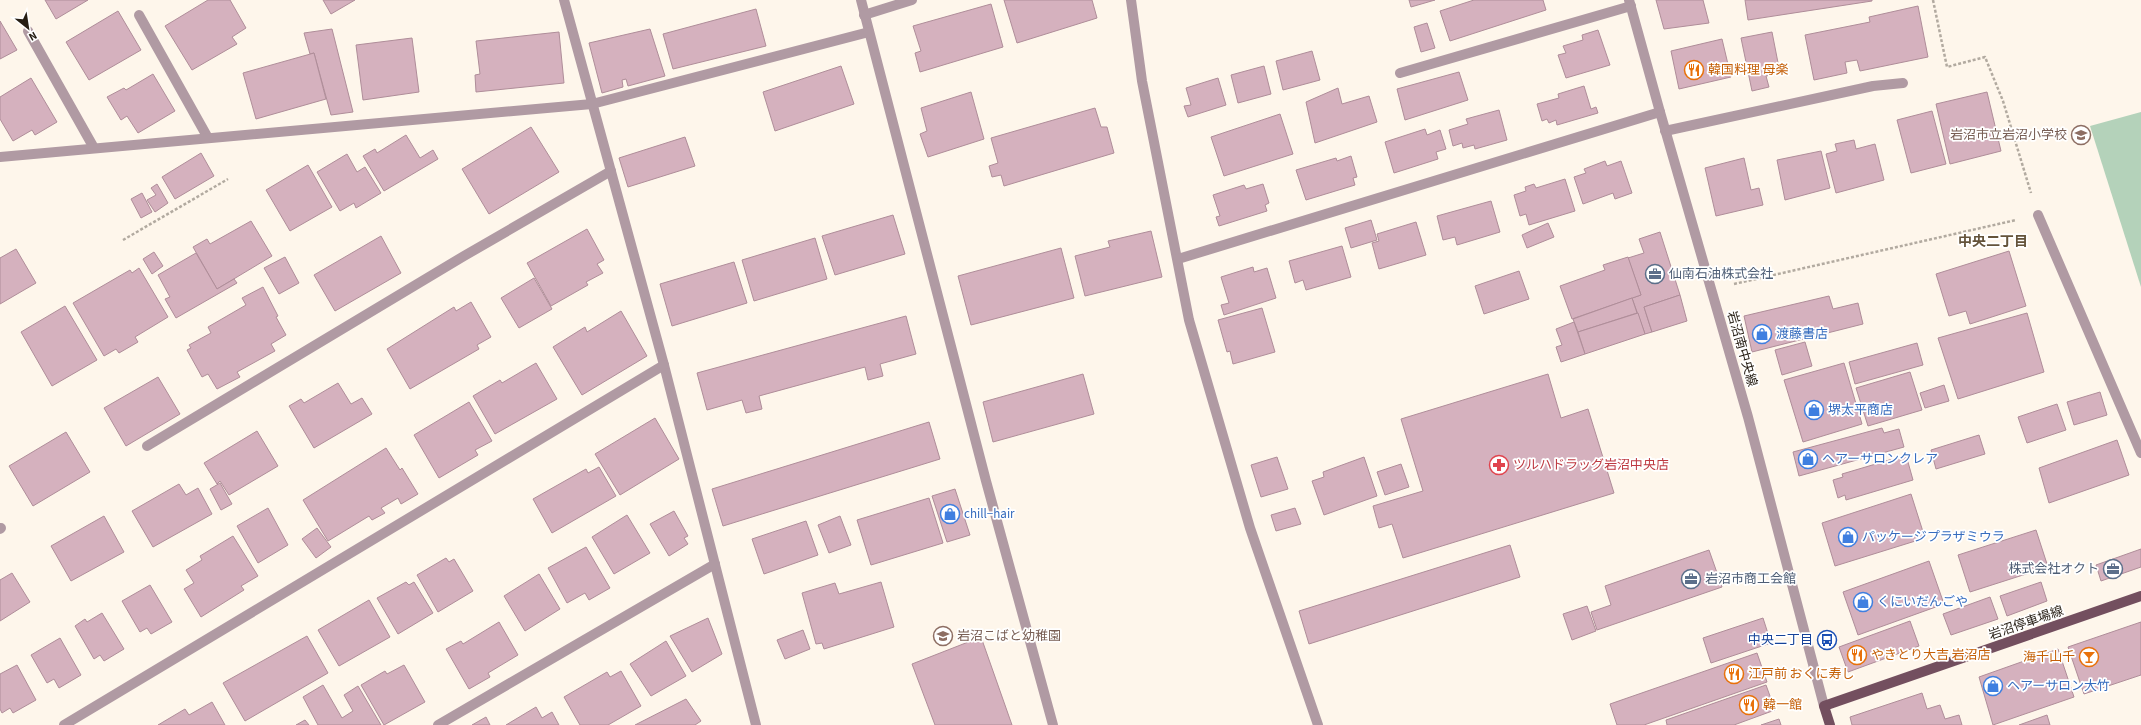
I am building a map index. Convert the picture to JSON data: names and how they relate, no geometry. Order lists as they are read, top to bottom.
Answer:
{
  "streets": {
    "main road": ["岩沼停車場線"],
    "street": ["岩沼南中央線"]
  },
  "crossings": [
    ["岩沼南中央線", "岩沼停車場線"]
  ],
  "districts": ["中央二丁目"],
  "places": {
    "restaurant": [
      "韓国料理 母楽",
      "やきとり大吉 岩沼店",
      "江戸前 おくに寿し",
      "韓一館"
    ],
    "school or university": ["岩沼市立岩沼小学校", "岩沼こばと幼稚園"],
    "office": ["仙南石油株式会社", "株式会社オクト", "岩沼市商工会館"],
    "shop": [
      "渡藤書店",
      "堺太平商店",
      "ヘアーサロンクレア",
      "chill−hair",
      "パッケージプラザミウラ",
      "くにいだんごや",
      "ヘアーサロン大竹"
    ],
    "pharmacy": ["ツルハドラッグ岩沼中央店"],
    "bus stop": ["中央二丁目"],
    "bar": ["海千山千"]
  },
  "north": "bottom right"
}
